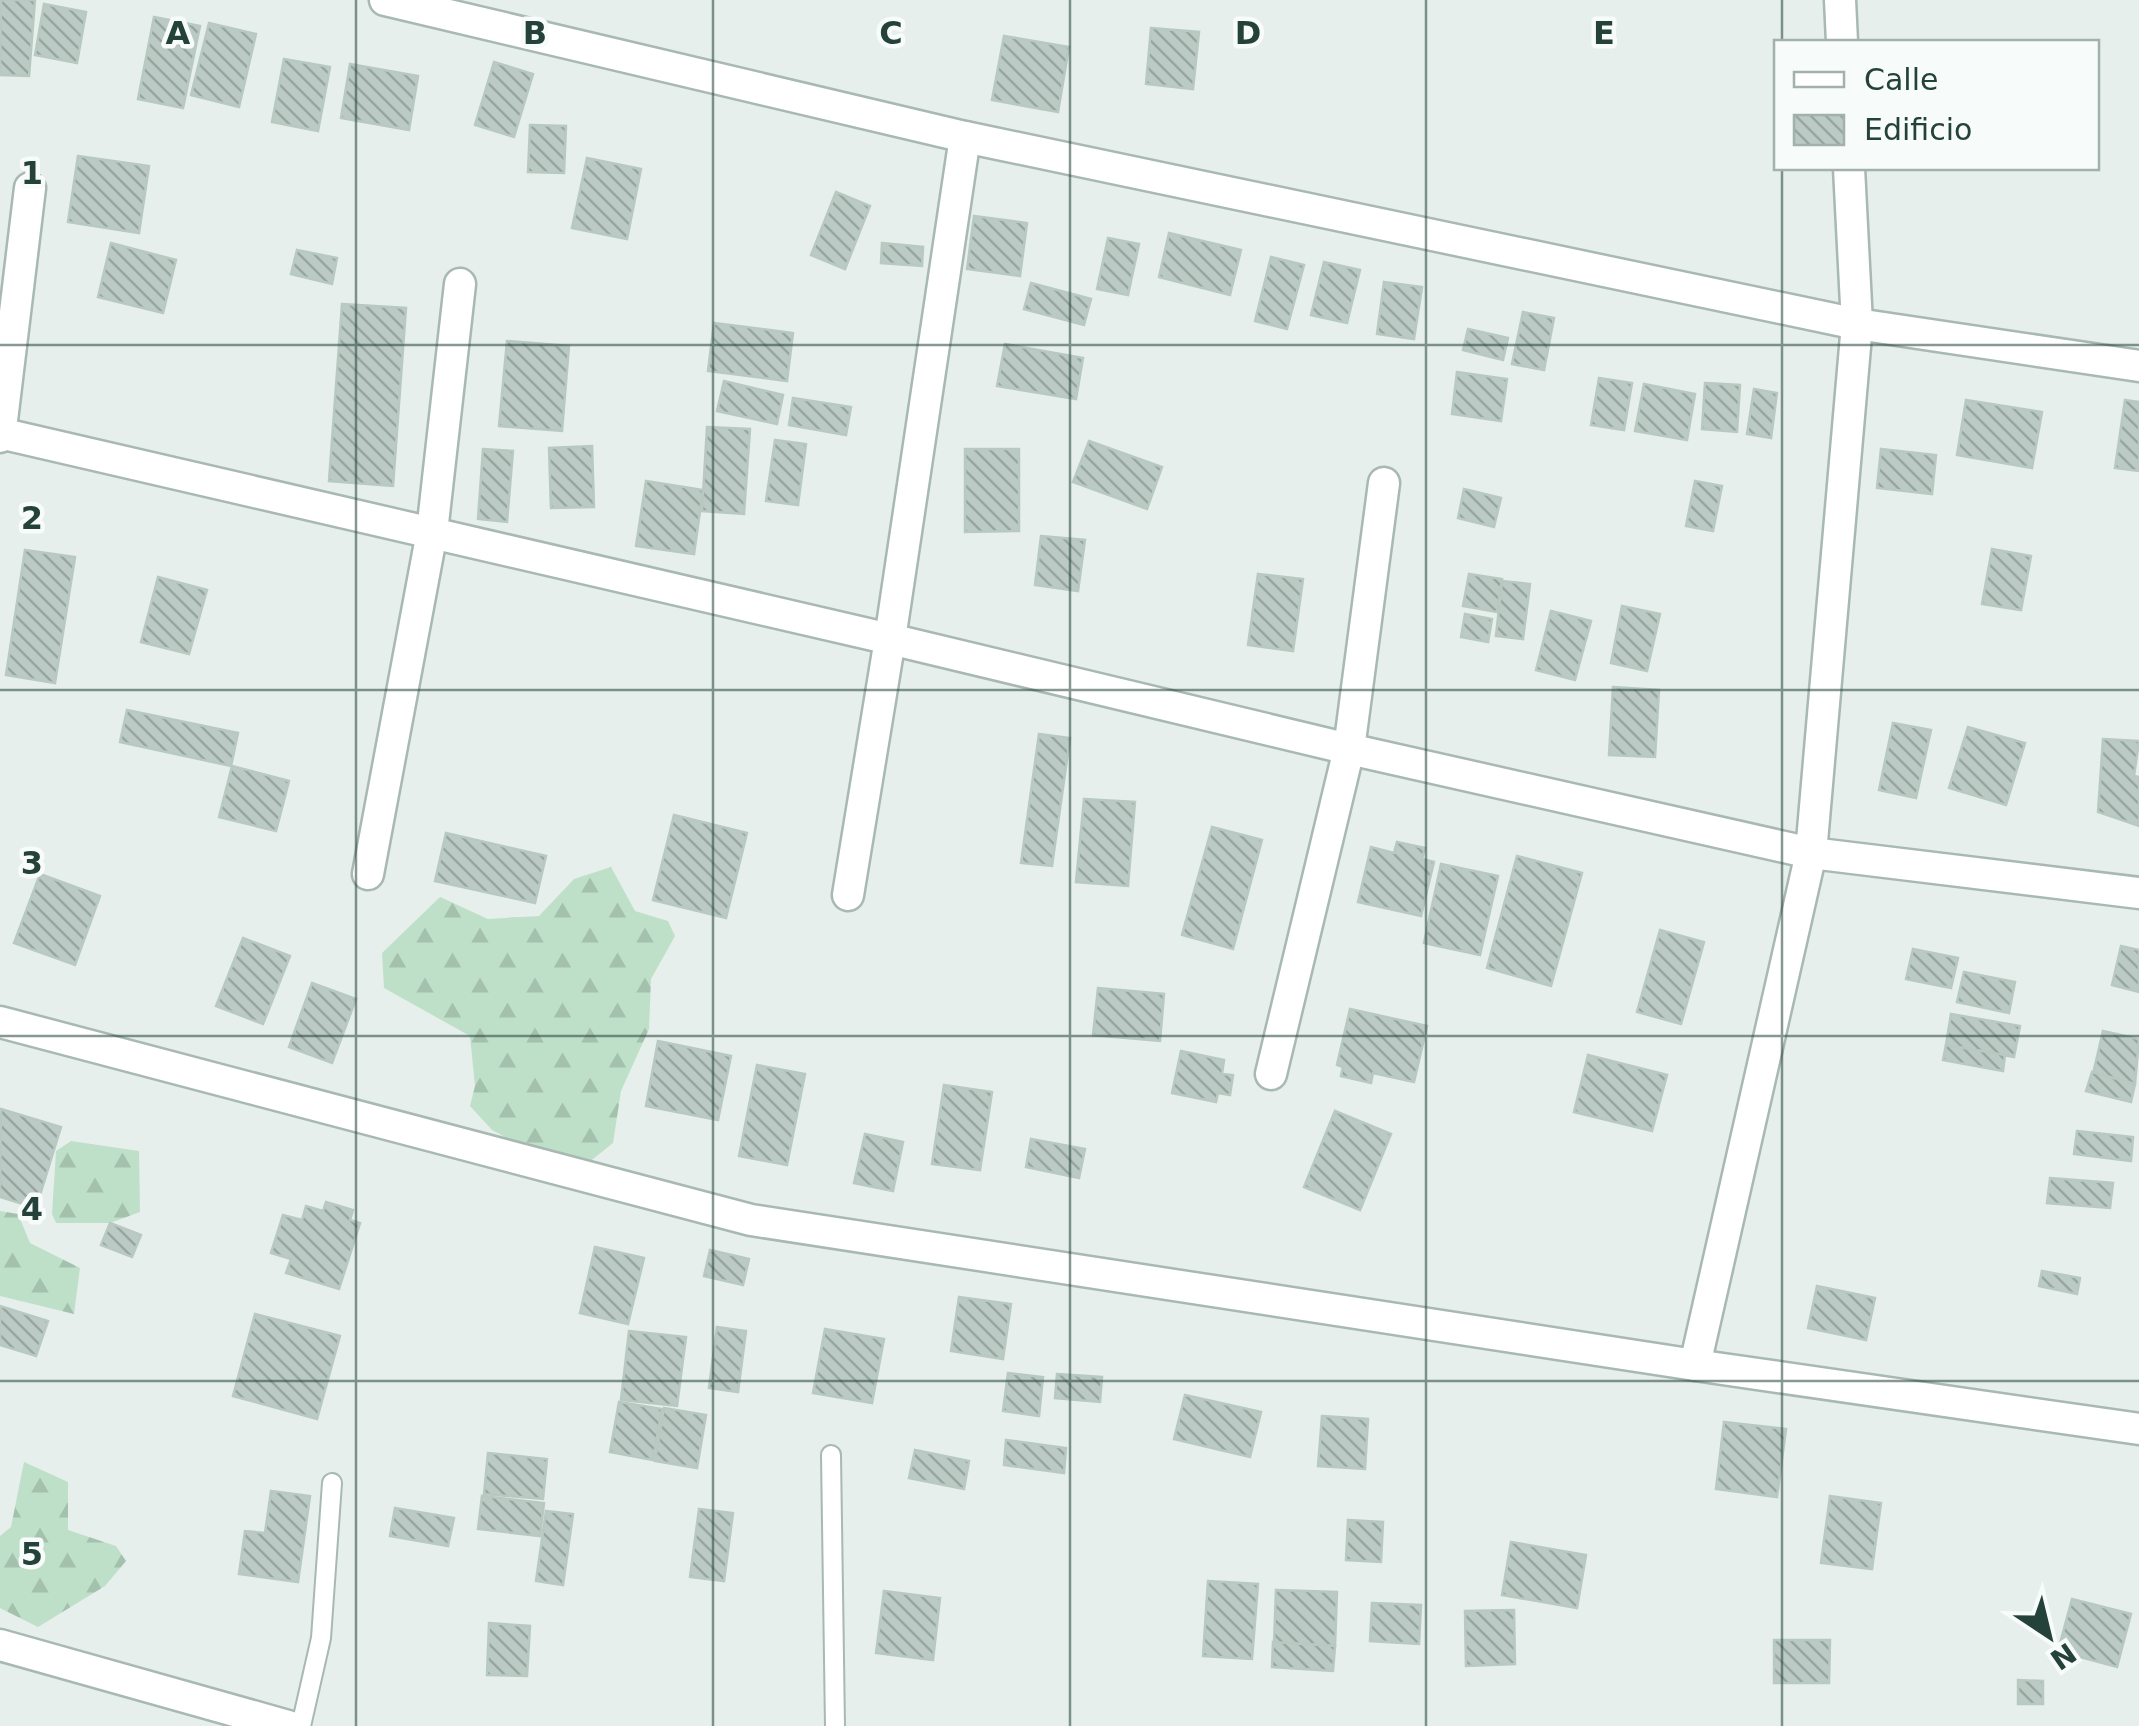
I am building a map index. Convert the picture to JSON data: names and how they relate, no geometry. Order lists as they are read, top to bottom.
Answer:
{
  "legend": ["Calle", "Edificio"],
  "north": "bottom right",
  "grid": {
    "columns": [
      "A",
      "B",
      "C",
      "D",
      "E"
    ],
    "rows": [
      "1",
      "2",
      "3",
      "4",
      "5"
    ]
  }
}
